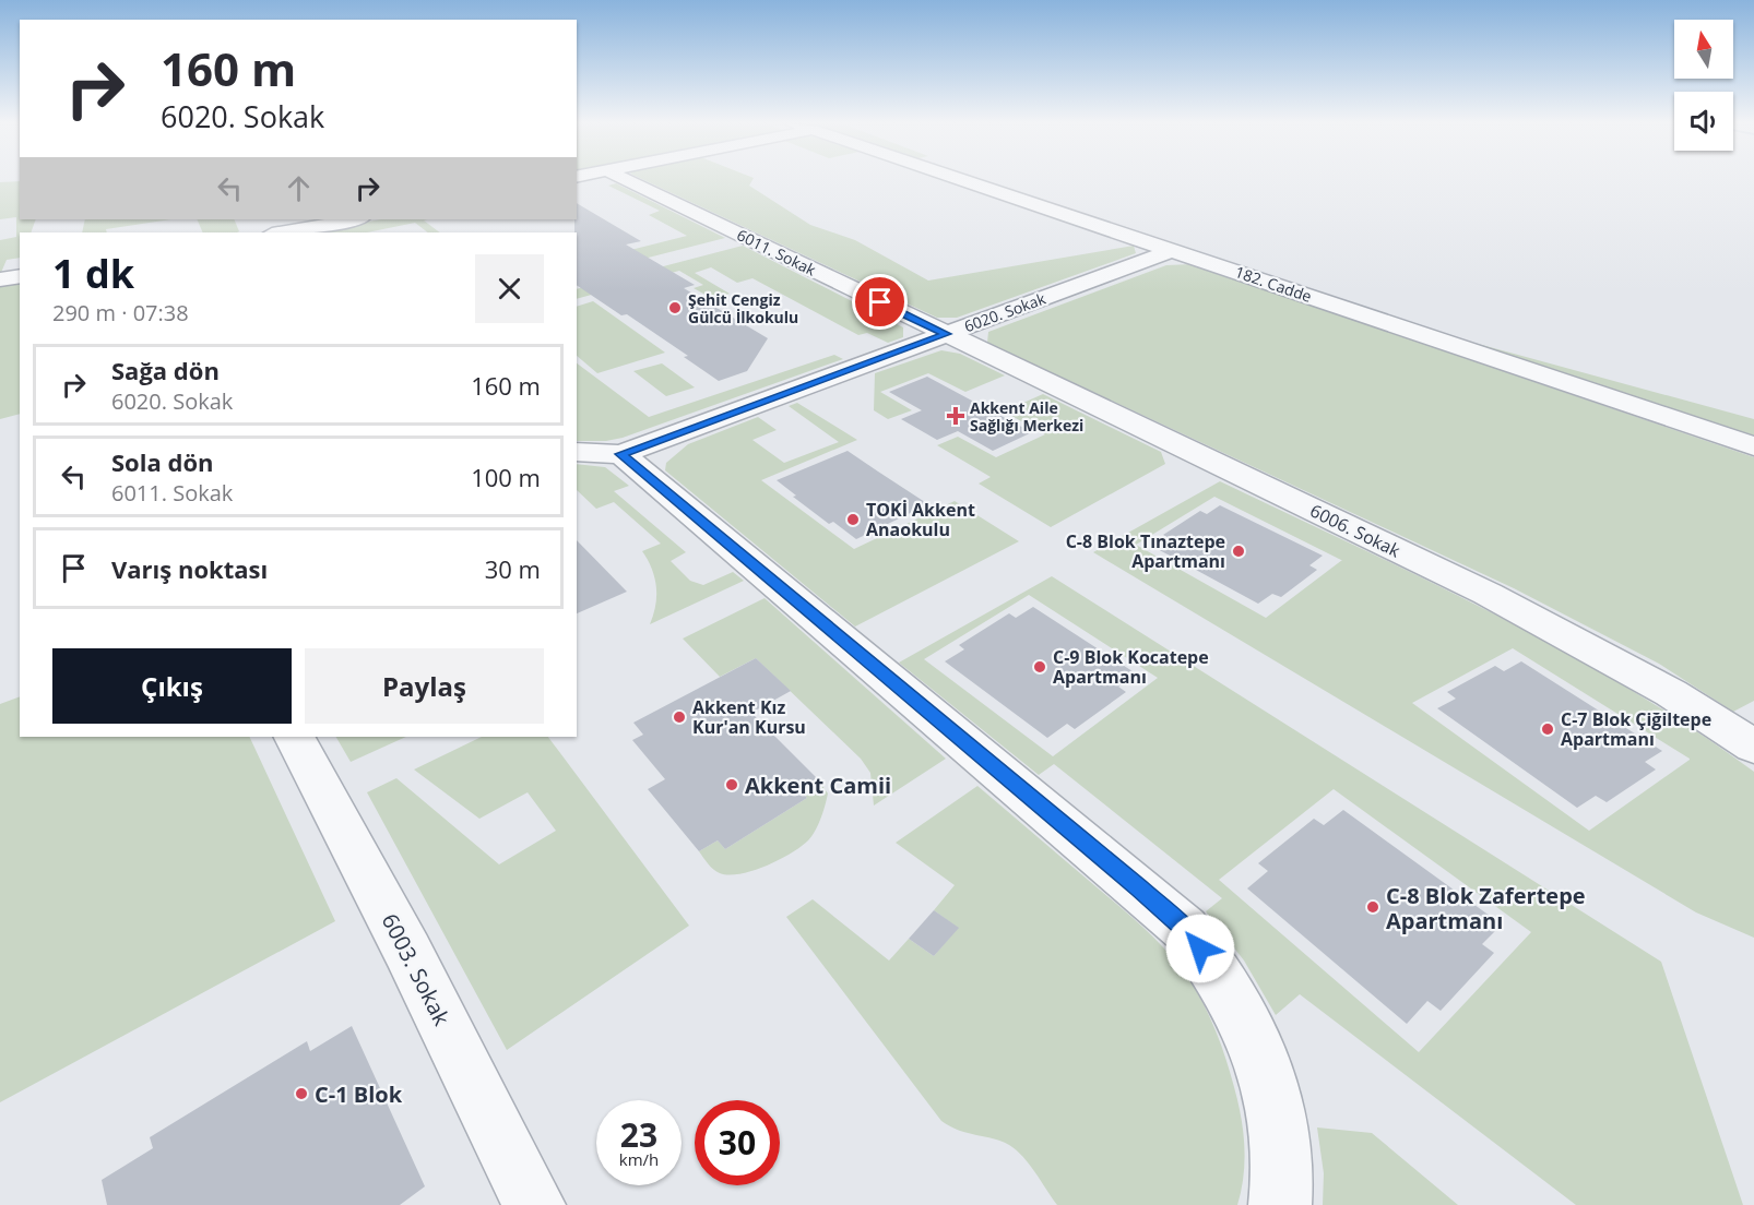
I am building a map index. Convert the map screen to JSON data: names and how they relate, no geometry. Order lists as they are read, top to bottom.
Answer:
{
  "streets": {
    "street": [
      "6011. Sokak",
      "182. Cadde",
      "6020. Sokak",
      "6006. Sokak",
      "6003. Sokak"
    ]
  },
  "crossings": [
    ["6011. Sokak", "6020. Sokak"],
    ["6011. Sokak", "6006. Sokak"],
    ["182. Cadde", "6020. Sokak"],
    ["6020. Sokak", "6006. Sokak"]
  ],
  "places": {
    "other": [
      "Şehit Cengiz Gülcü İlkokulu",
      "TOKİ Akkent Anaokulu",
      "C-8 Blok Tınaztepe Apartmanı",
      "C-9 Blok Kocatepe Apartmanı",
      "Akkent Kız Kur'an Kursu",
      "C-7 Blok Çiğiltepe Apartmanı",
      "Akkent Camii",
      "C-8 Blok Zafertepe Apartmanı",
      "C-1 Blok"
    ],
    "health": ["Akkent Aile Sağlığı Merkezi"]
  },
  "north": "top",
  "page": {
    "turn": ["160 m", "6020. Sokak"],
    "heading": ["1 dk", "290 m · 07:38"],
    "list": [
      {
        "name": "Sağa dön",
        "note": "6020. Sokak",
        "value": "160 m"
      },
      {
        "name": "Sola dön",
        "note": "6011. Sokak",
        "value": "100 m"
      },
      {
        "name": "Varış noktası",
        "value": "30 m"
      }
    ],
    "buttons": ["Çıkış", "Paylaş"],
    "speed": "23 km/h",
    "limit": "30"
  }
}
